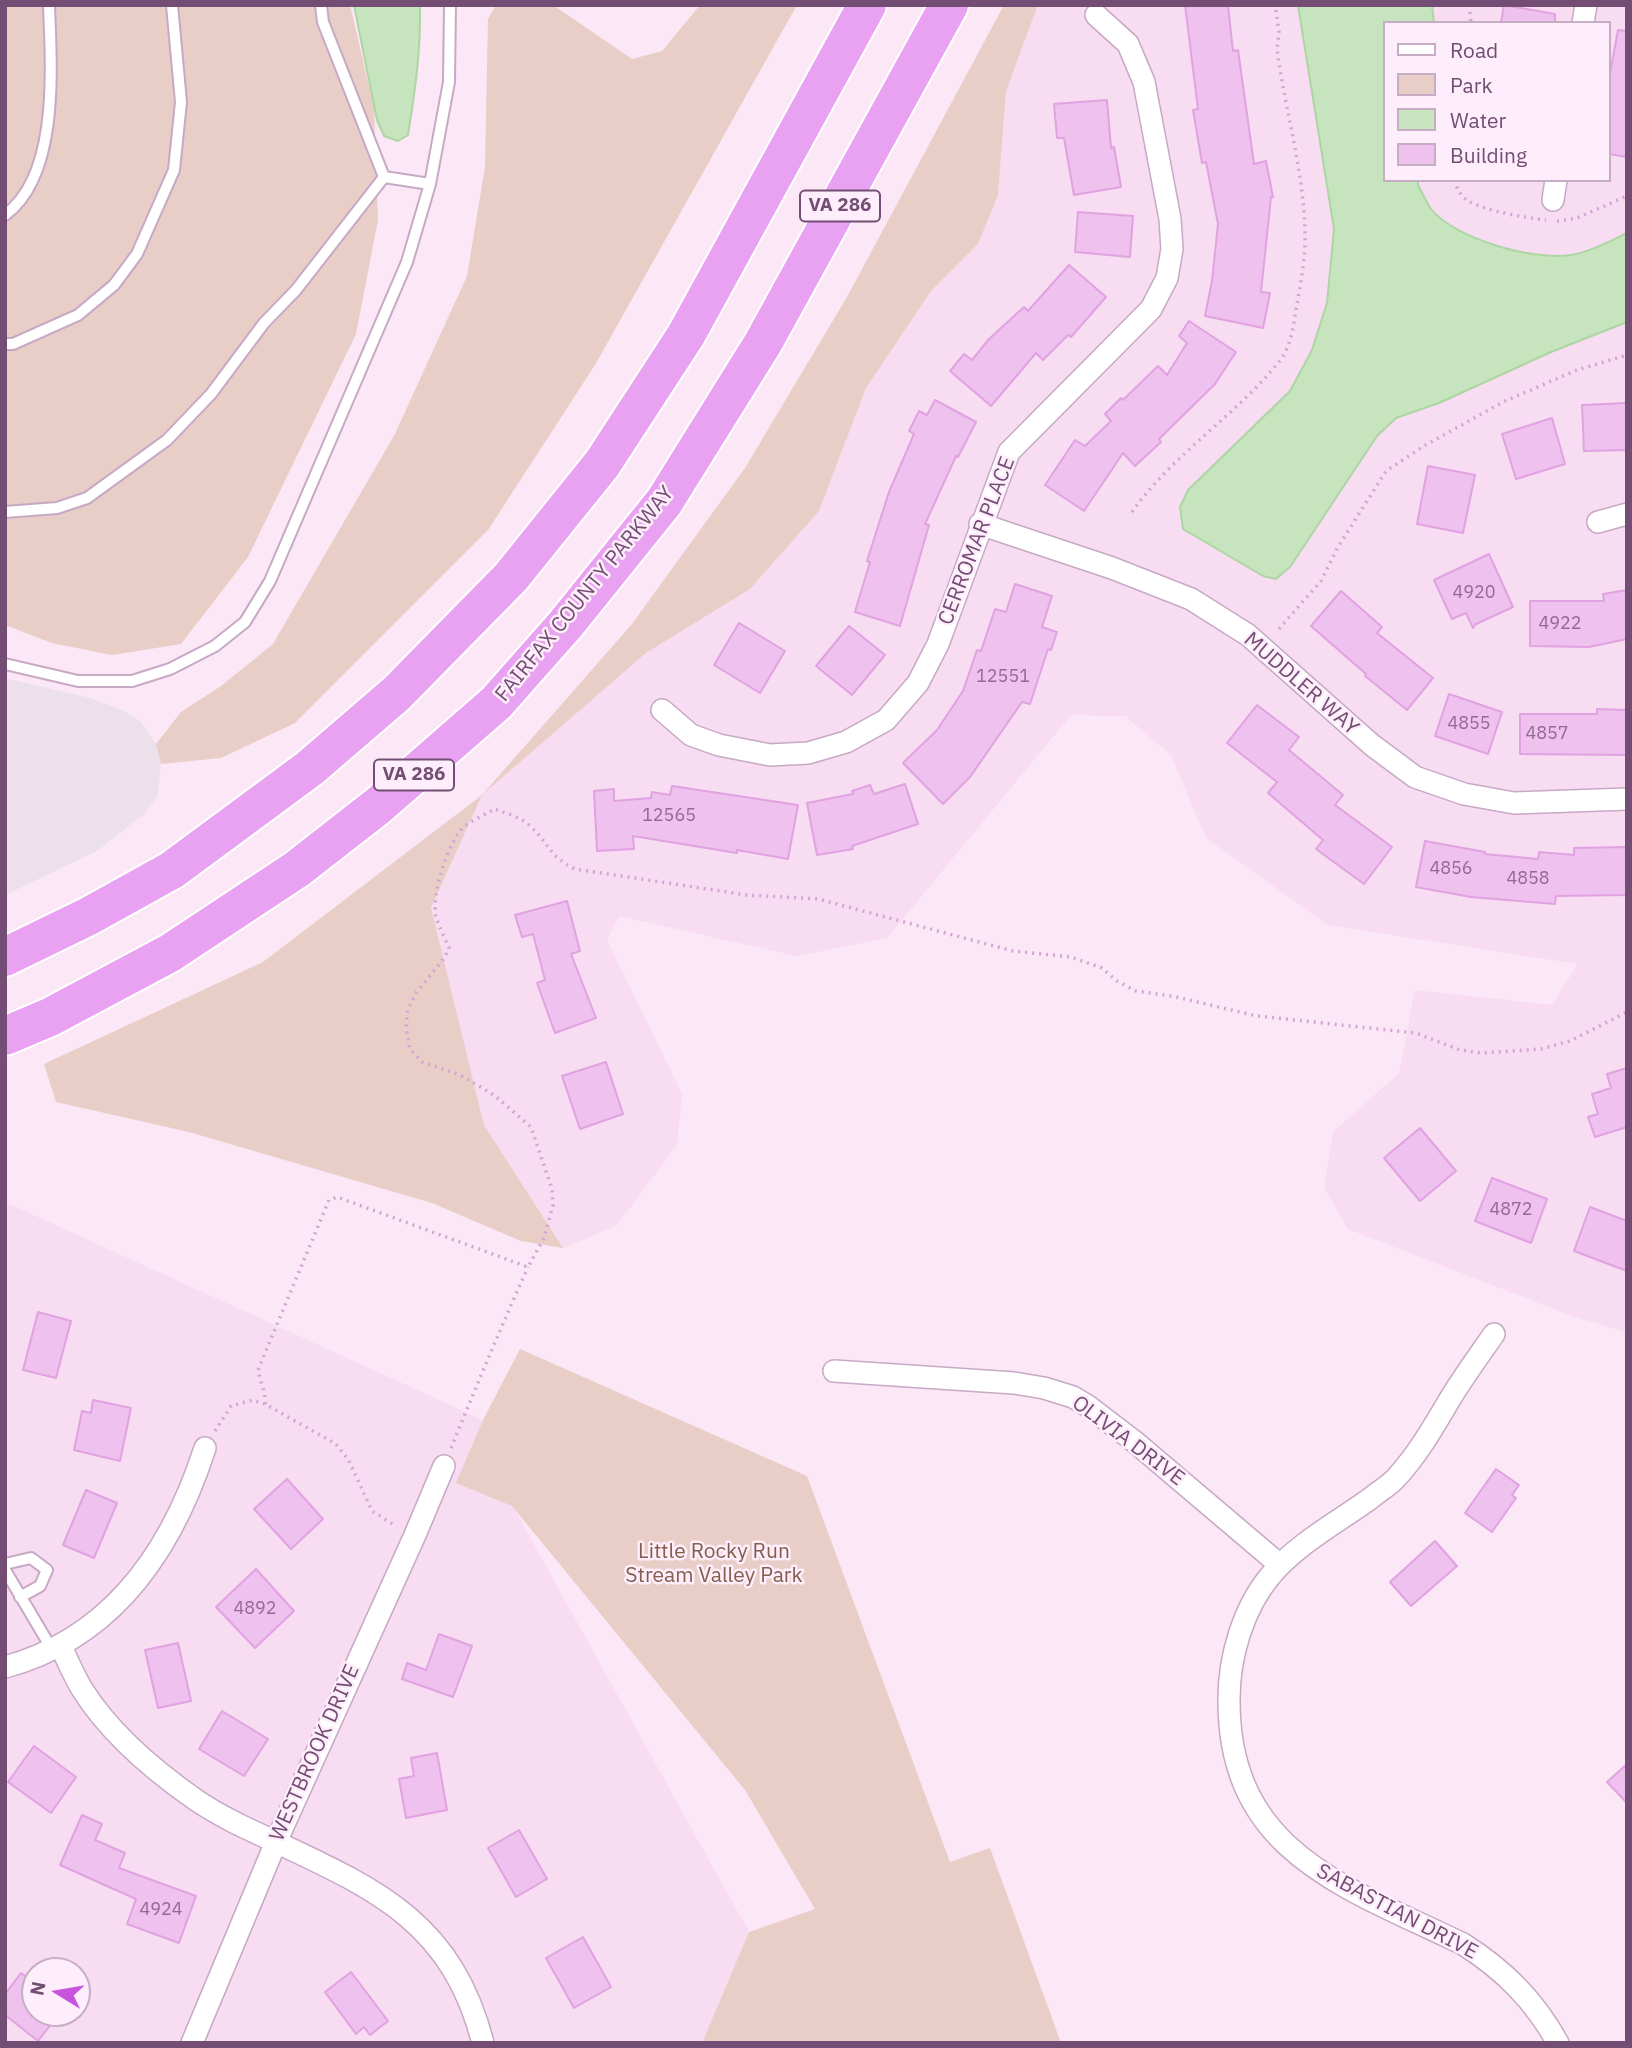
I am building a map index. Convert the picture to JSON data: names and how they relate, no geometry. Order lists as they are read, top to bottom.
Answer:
{
  "streets": {
    "highway": ["VA 286", "FAIRFAX COUNTY PARKWAY"],
    "street": [
      "CERROMAR PLACE",
      "MUDDLER WAY",
      "OLIVIA DRIVE",
      "WESTBROOK DRIVE",
      "SABASTIAN DRIVE"
    ]
  },
  "crossings": [
    ["CERROMAR PLACE", "MUDDLER WAY"],
    ["OLIVIA DRIVE", "SABASTIAN DRIVE"]
  ],
  "parks": ["Little Rocky Run Stream Valley Park"],
  "house_numbers": [
    "4920",
    "4922",
    "12551",
    "4855",
    "4857",
    "12565",
    "4856",
    "4858",
    "4872",
    "4892",
    "4924"
  ],
  "legend": [
    "Road",
    "Park",
    "Water",
    "Building"
  ],
  "north": "left"
}
